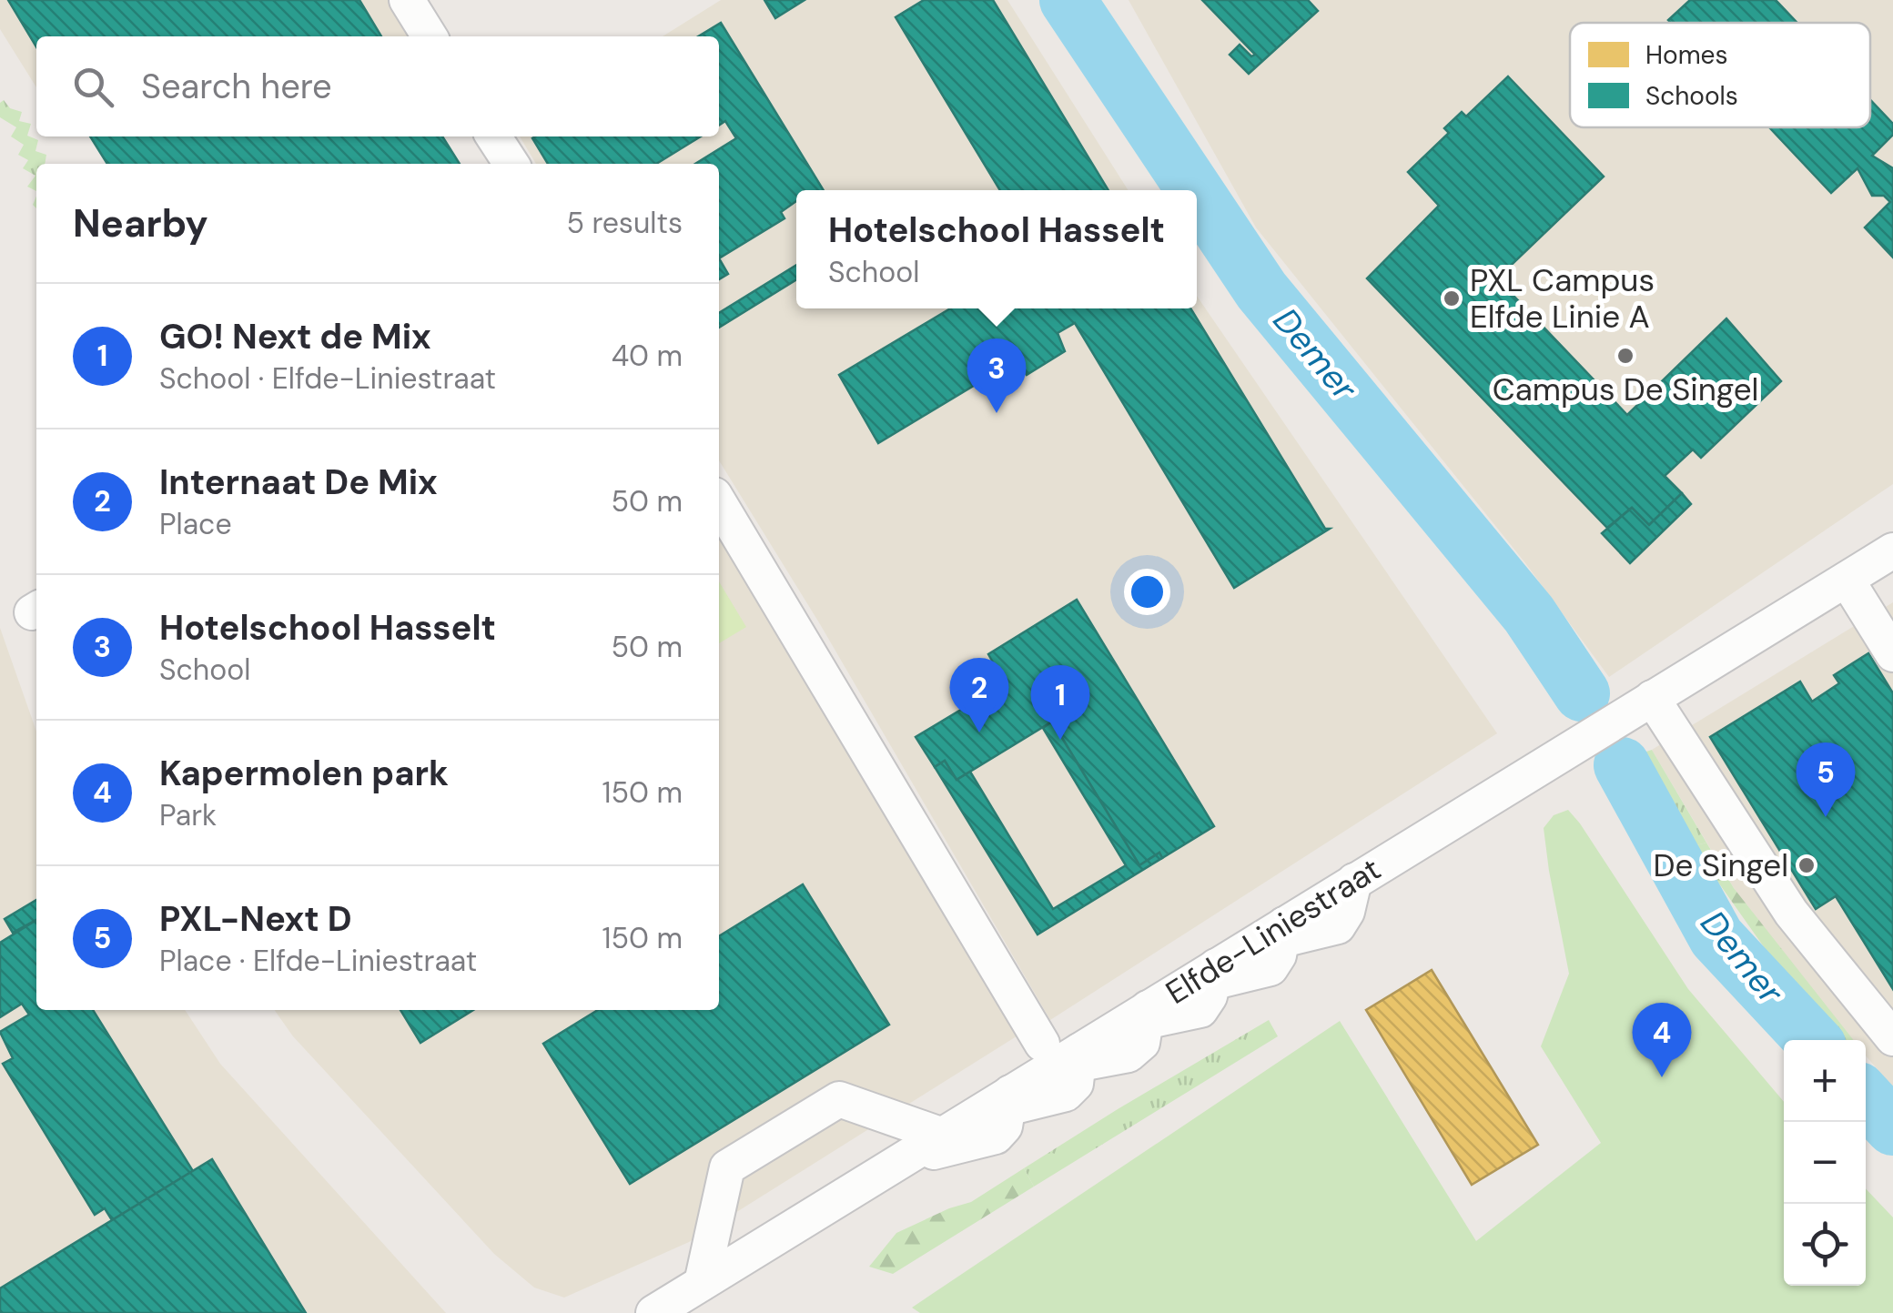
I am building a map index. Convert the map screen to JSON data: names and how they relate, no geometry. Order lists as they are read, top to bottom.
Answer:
{
  "streets": {
    "street": ["Elfde-Liniestraat"]
  },
  "water": ["Demer"],
  "places": ["PXL Campus Elfde Linie A", "Campus De Singel", "De Singel"],
  "legend": ["Homes", "Schools"],
  "page": {
    "search": "Search here",
    "heading": ["Nearby", "5 results"],
    "popup": ["Hotelschool Hasselt", "School"],
    "list": [
      {
        "mark": "1",
        "name": "GO! Next de Mix",
        "note": "School · Elfde-Liniestraat",
        "value": "40 m"
      },
      {
        "mark": "2",
        "name": "Internaat De Mix",
        "note": "Place",
        "value": "50 m"
      },
      {
        "mark": "3",
        "name": "Hotelschool Hasselt",
        "note": "School",
        "value": "50 m"
      },
      {
        "mark": "4",
        "name": "Kapermolen park",
        "note": "Park",
        "value": "150 m"
      },
      {
        "mark": "5",
        "name": "PXL-Next D",
        "note": "Place · Elfde-Liniestraat",
        "value": "150 m"
      }
    ],
    "pins": [
      "3",
      "2",
      "1",
      "5",
      "4"
    ],
    "map_buttons": ["+", "−"]
  }
}
